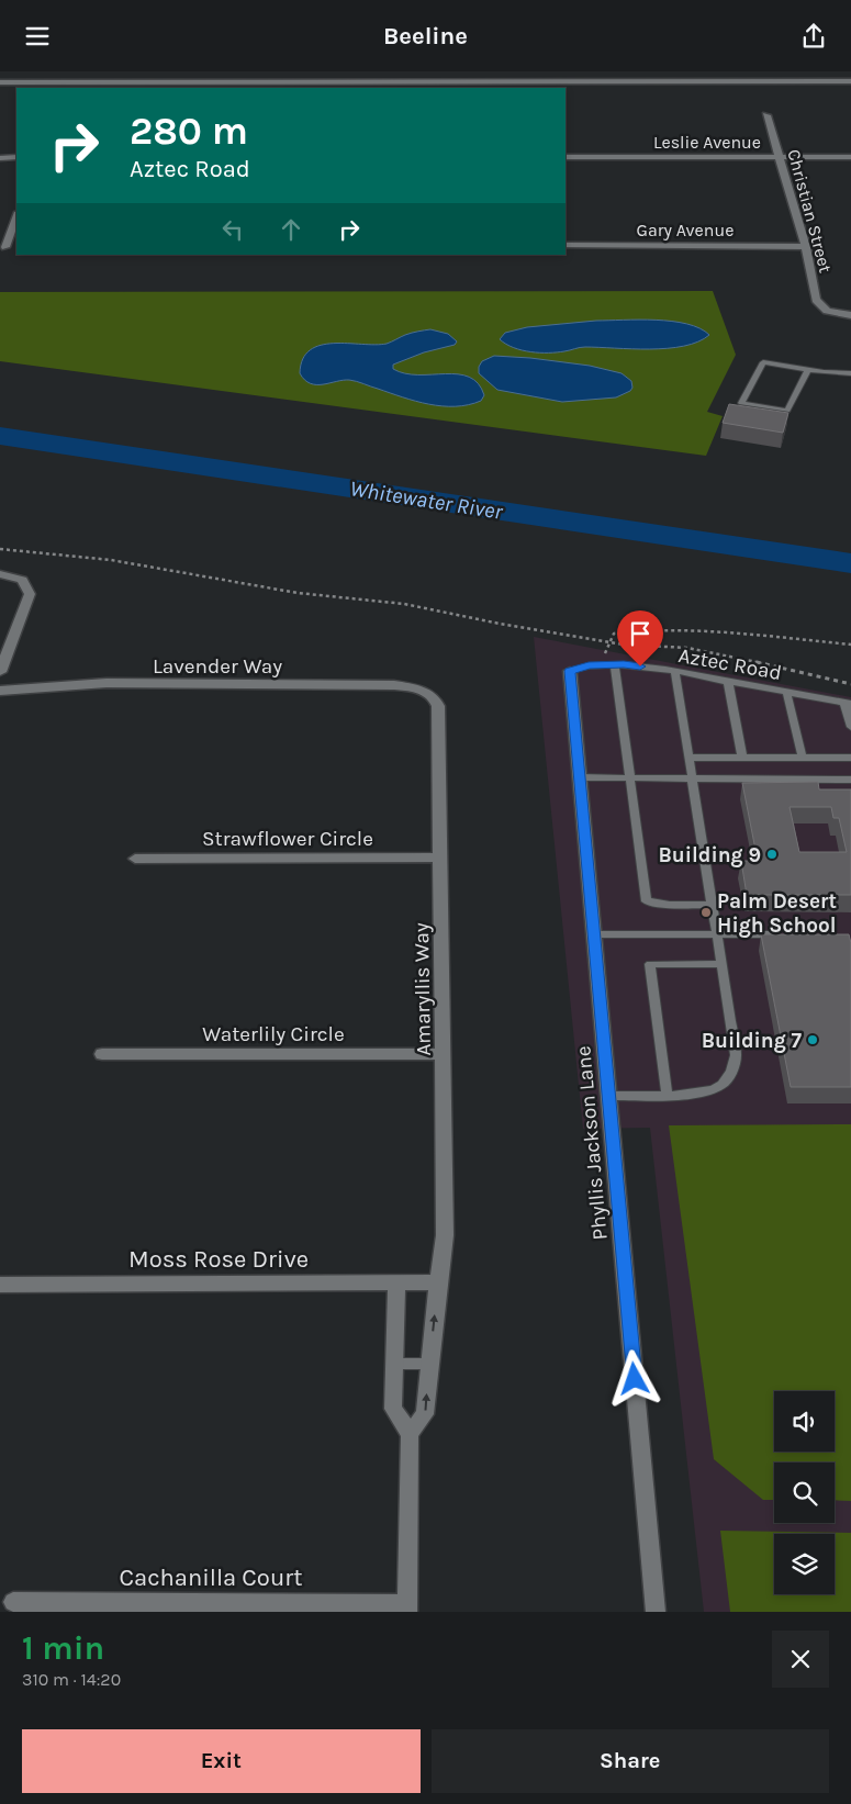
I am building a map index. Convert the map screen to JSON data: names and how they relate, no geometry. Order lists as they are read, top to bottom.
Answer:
{
  "streets": {
    "street": [
      "Leslie Avenue",
      "Christian Street",
      "Gary Avenue",
      "Lavender Way",
      "Strawflower Circle",
      "Amaryllis Way",
      "Waterlily Circle",
      "Phyllis Jackson Lane",
      "Moss Rose Drive",
      "Cachanilla Court"
    ],
    "lane": ["Aztec Road"]
  },
  "crossings": [
    ["Leslie Avenue", "Christian Street"],
    ["Christian Street", "Gary Avenue"],
    ["Aztec Road", "Phyllis Jackson Lane"],
    ["Lavender Way", "Amaryllis Way"],
    ["Strawflower Circle", "Amaryllis Way"],
    ["Amaryllis Way", "Waterlily Circle"],
    ["Amaryllis Way", "Moss Rose Drive"]
  ],
  "water": ["Whitewater River"],
  "places": ["Building 9", "Palm Desert High School", "Building 7"],
  "page": {
    "header": "Beeline",
    "turn": ["280 m", "Aztec Road"],
    "heading": ["1 min", "310 m · 14:20"],
    "buttons": ["Exit", "Share"]
  }
}
